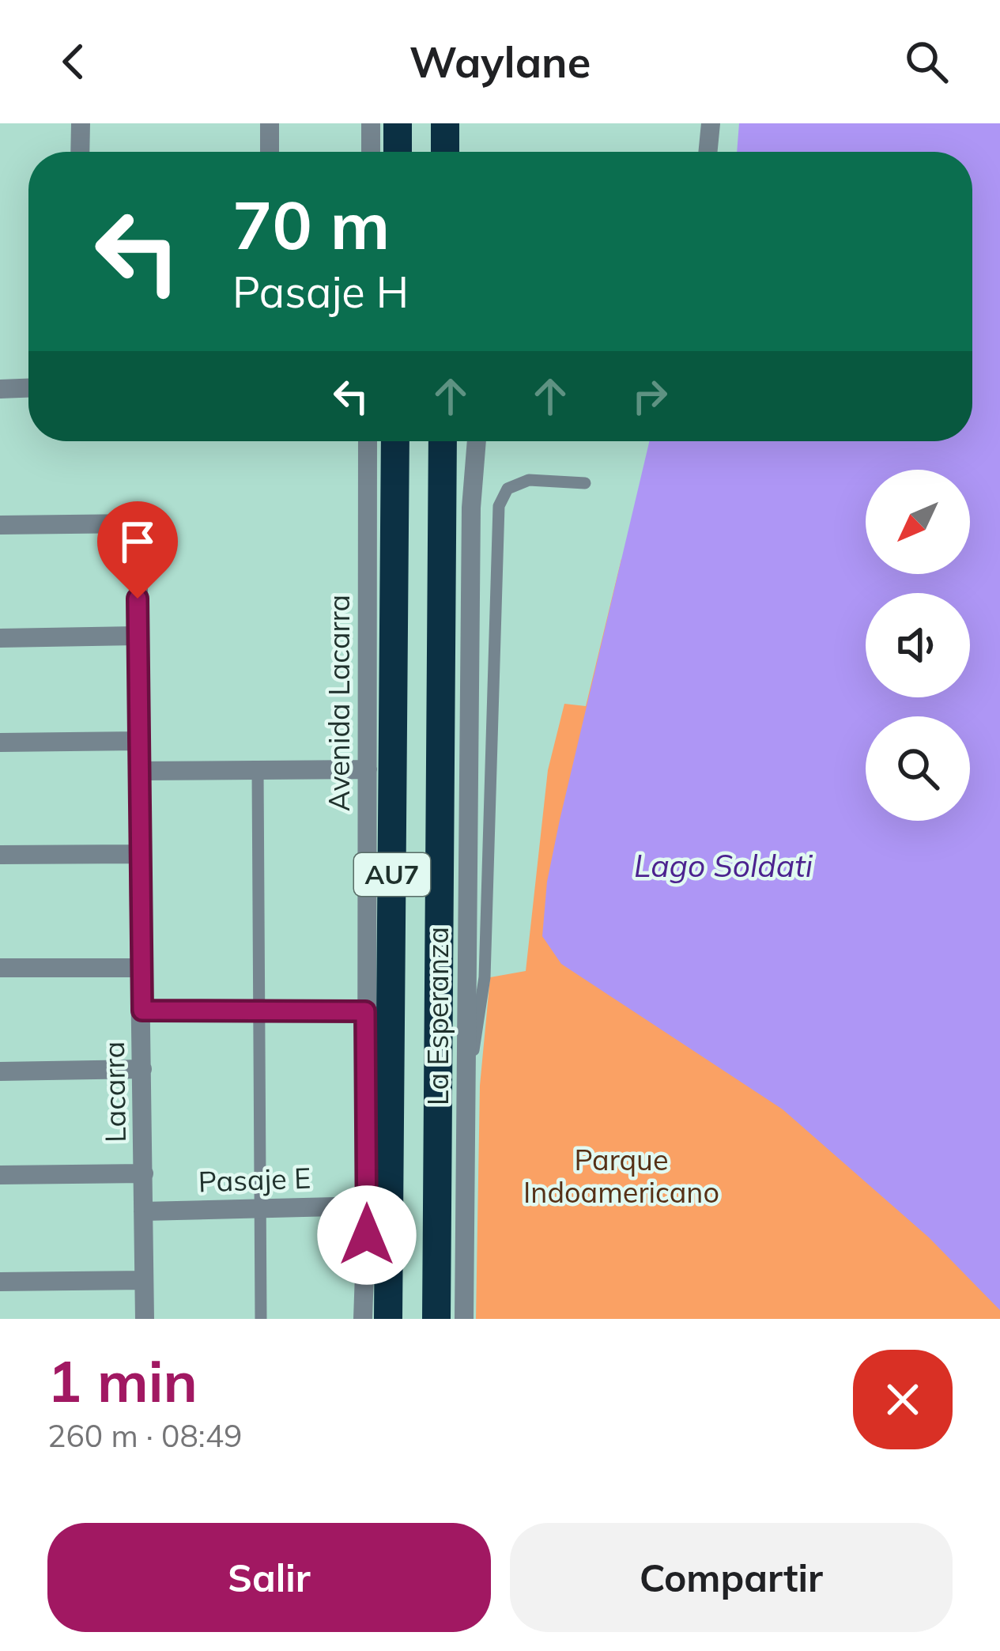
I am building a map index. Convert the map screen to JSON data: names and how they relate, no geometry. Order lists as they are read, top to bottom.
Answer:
{
  "streets": {
    "highway": ["AU7"],
    "street": [
      "Avenida Lacarra",
      "La Esperanza",
      "Lacarra",
      "Pasaje E"
    ]
  },
  "crossings": [
    ["Avenida Lacarra", "Pasaje E"],
    ["Lacarra", "Pasaje E"]
  ],
  "water": ["Lago Soldati"],
  "parks": ["Parque Indoamericano"],
  "north": "bottom left",
  "page": {
    "header": "Waylane",
    "turn": ["70 m", "Pasaje H"],
    "heading": ["1 min", "260 m · 08:49"],
    "buttons": ["Salir", "Compartir"]
  }
}
